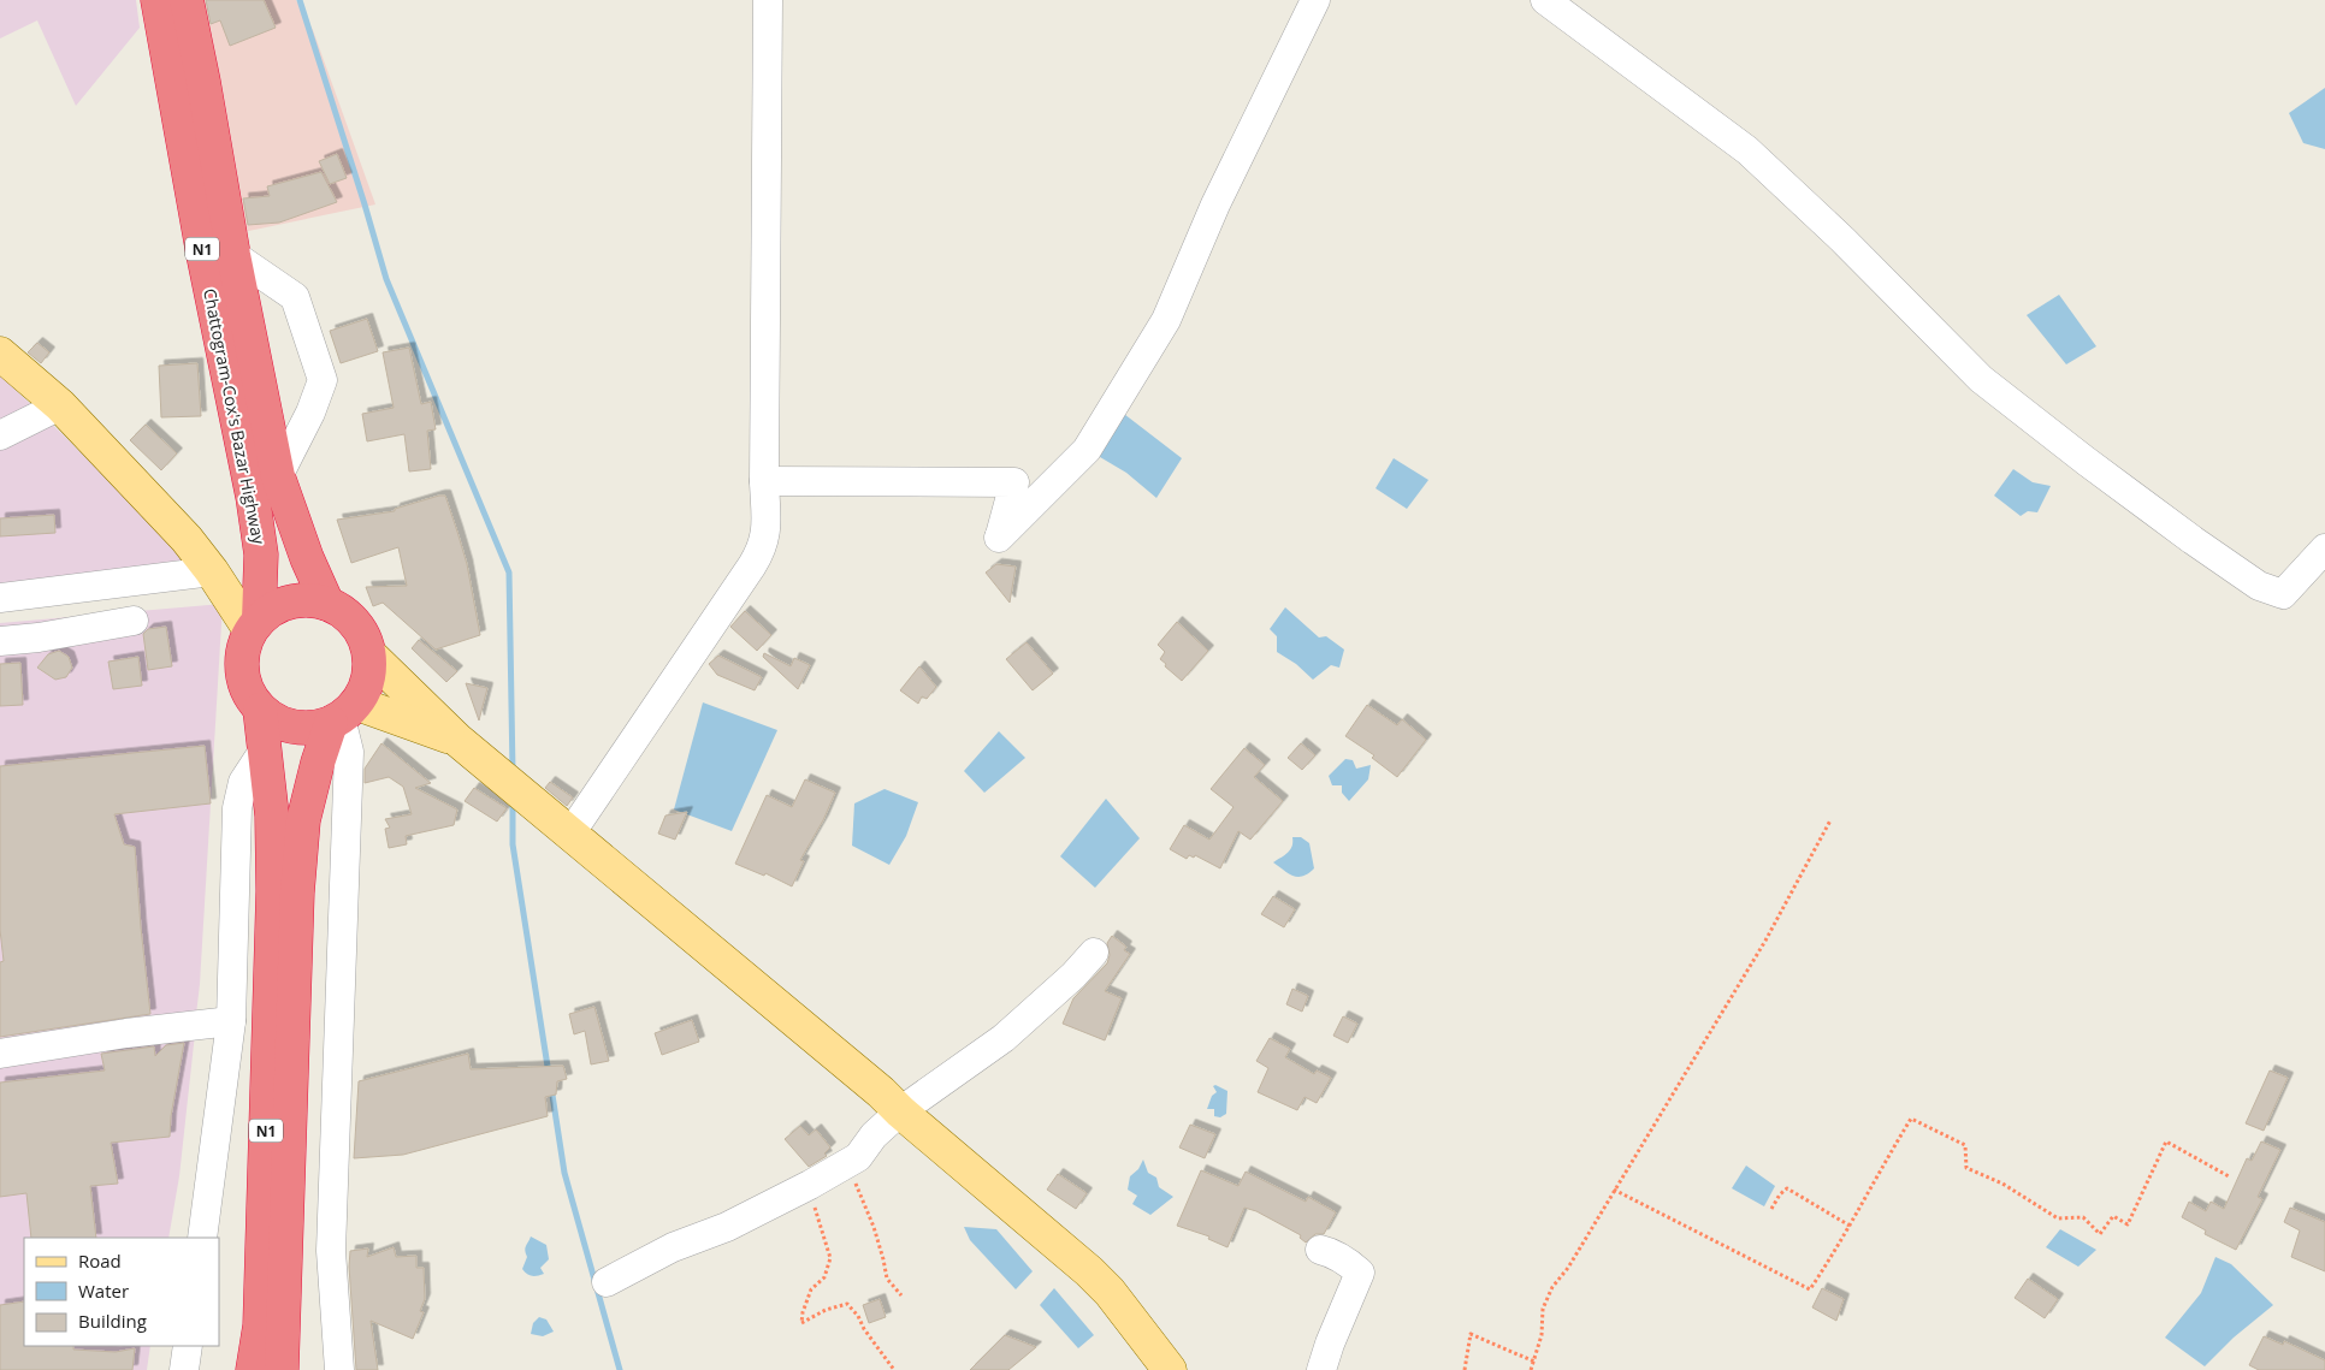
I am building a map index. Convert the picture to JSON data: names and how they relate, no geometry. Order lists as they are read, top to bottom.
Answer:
{
  "streets": {
    "highway": ["N1", "Chattogram-Cox's Bazar Highway"]
  },
  "crossings": [
    ["N1", "Chattogram-Cox's Bazar Highway"]
  ],
  "legend": ["Road", "Water", "Building"]
}
